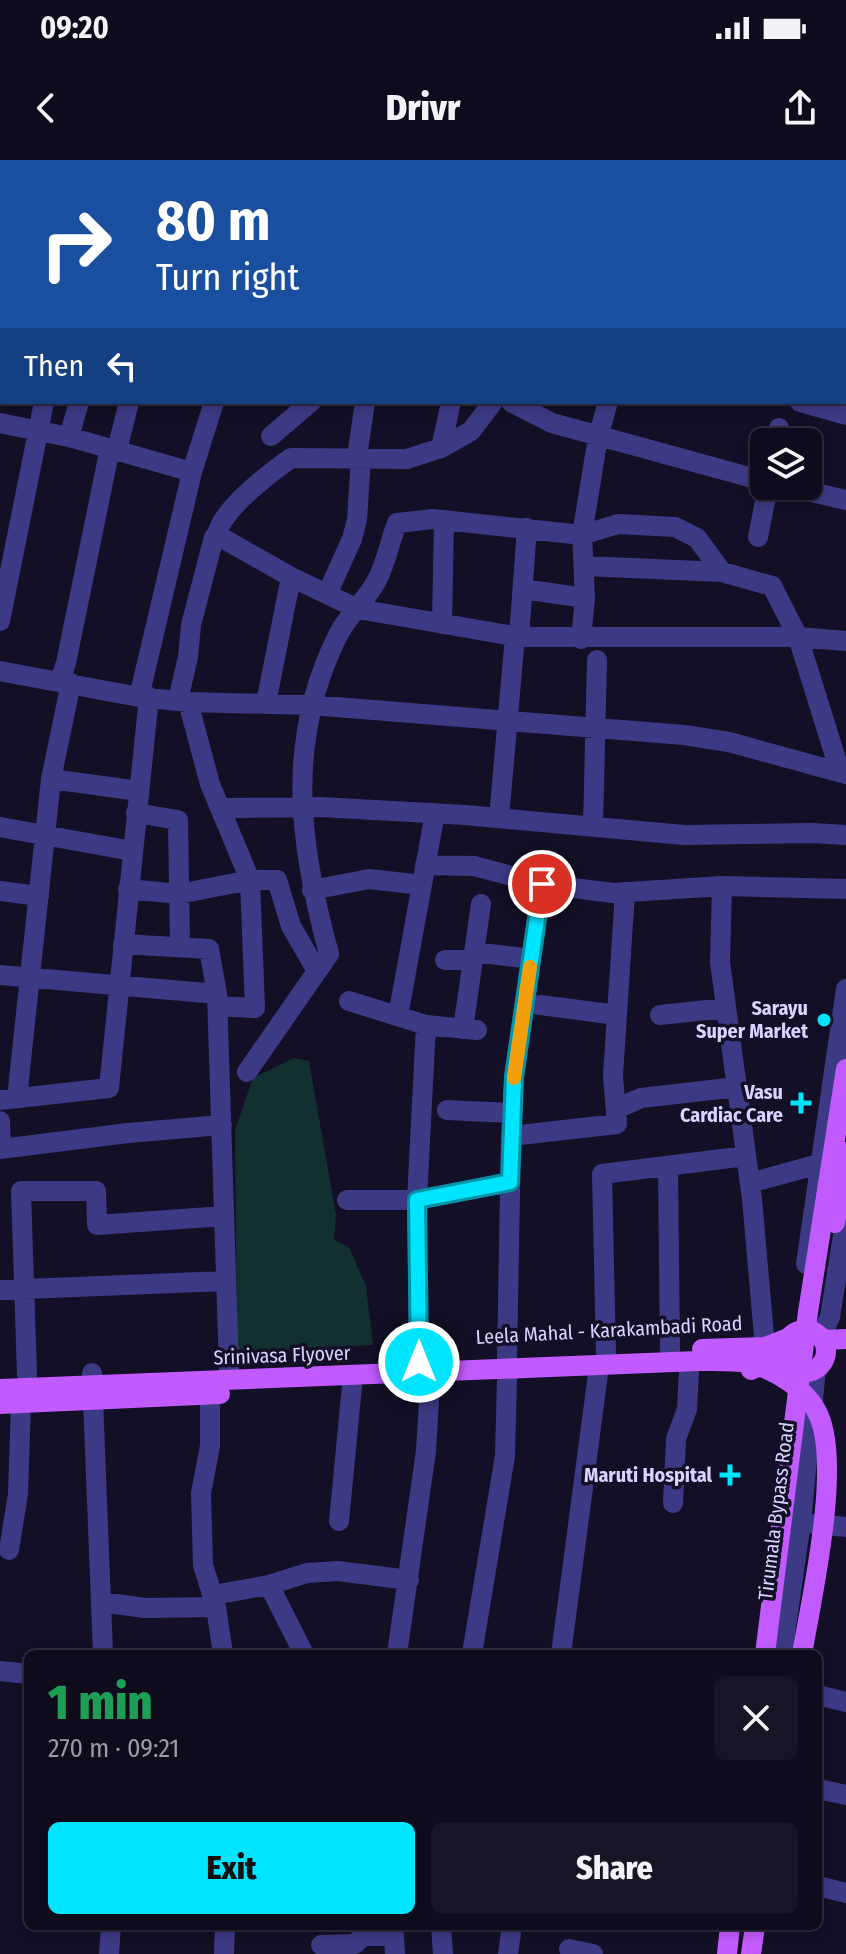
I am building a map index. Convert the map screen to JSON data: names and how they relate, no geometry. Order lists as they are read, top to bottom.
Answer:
{
  "streets": {
    "main road": ["Leela Mahal - Karakambadi Road", "Srinivasa Flyover"],
    "street": ["Tirumala Bypass Road"]
  },
  "crossings": [
    ["Leela Mahal - Karakambadi Road", "Tirumala Bypass Road"]
  ],
  "places": {
    "other": ["Sarayu Super Market"],
    "health": ["Vasu Cardiac Care", "Maruti Hospital"]
  },
  "page": {
    "status": "09:20",
    "header": "Drivr",
    "turn": ["80 m", "Turn right"],
    "then": "Then",
    "heading": ["1 min", "270 m · 09:21"],
    "buttons": ["Exit", "Share"]
  }
}
